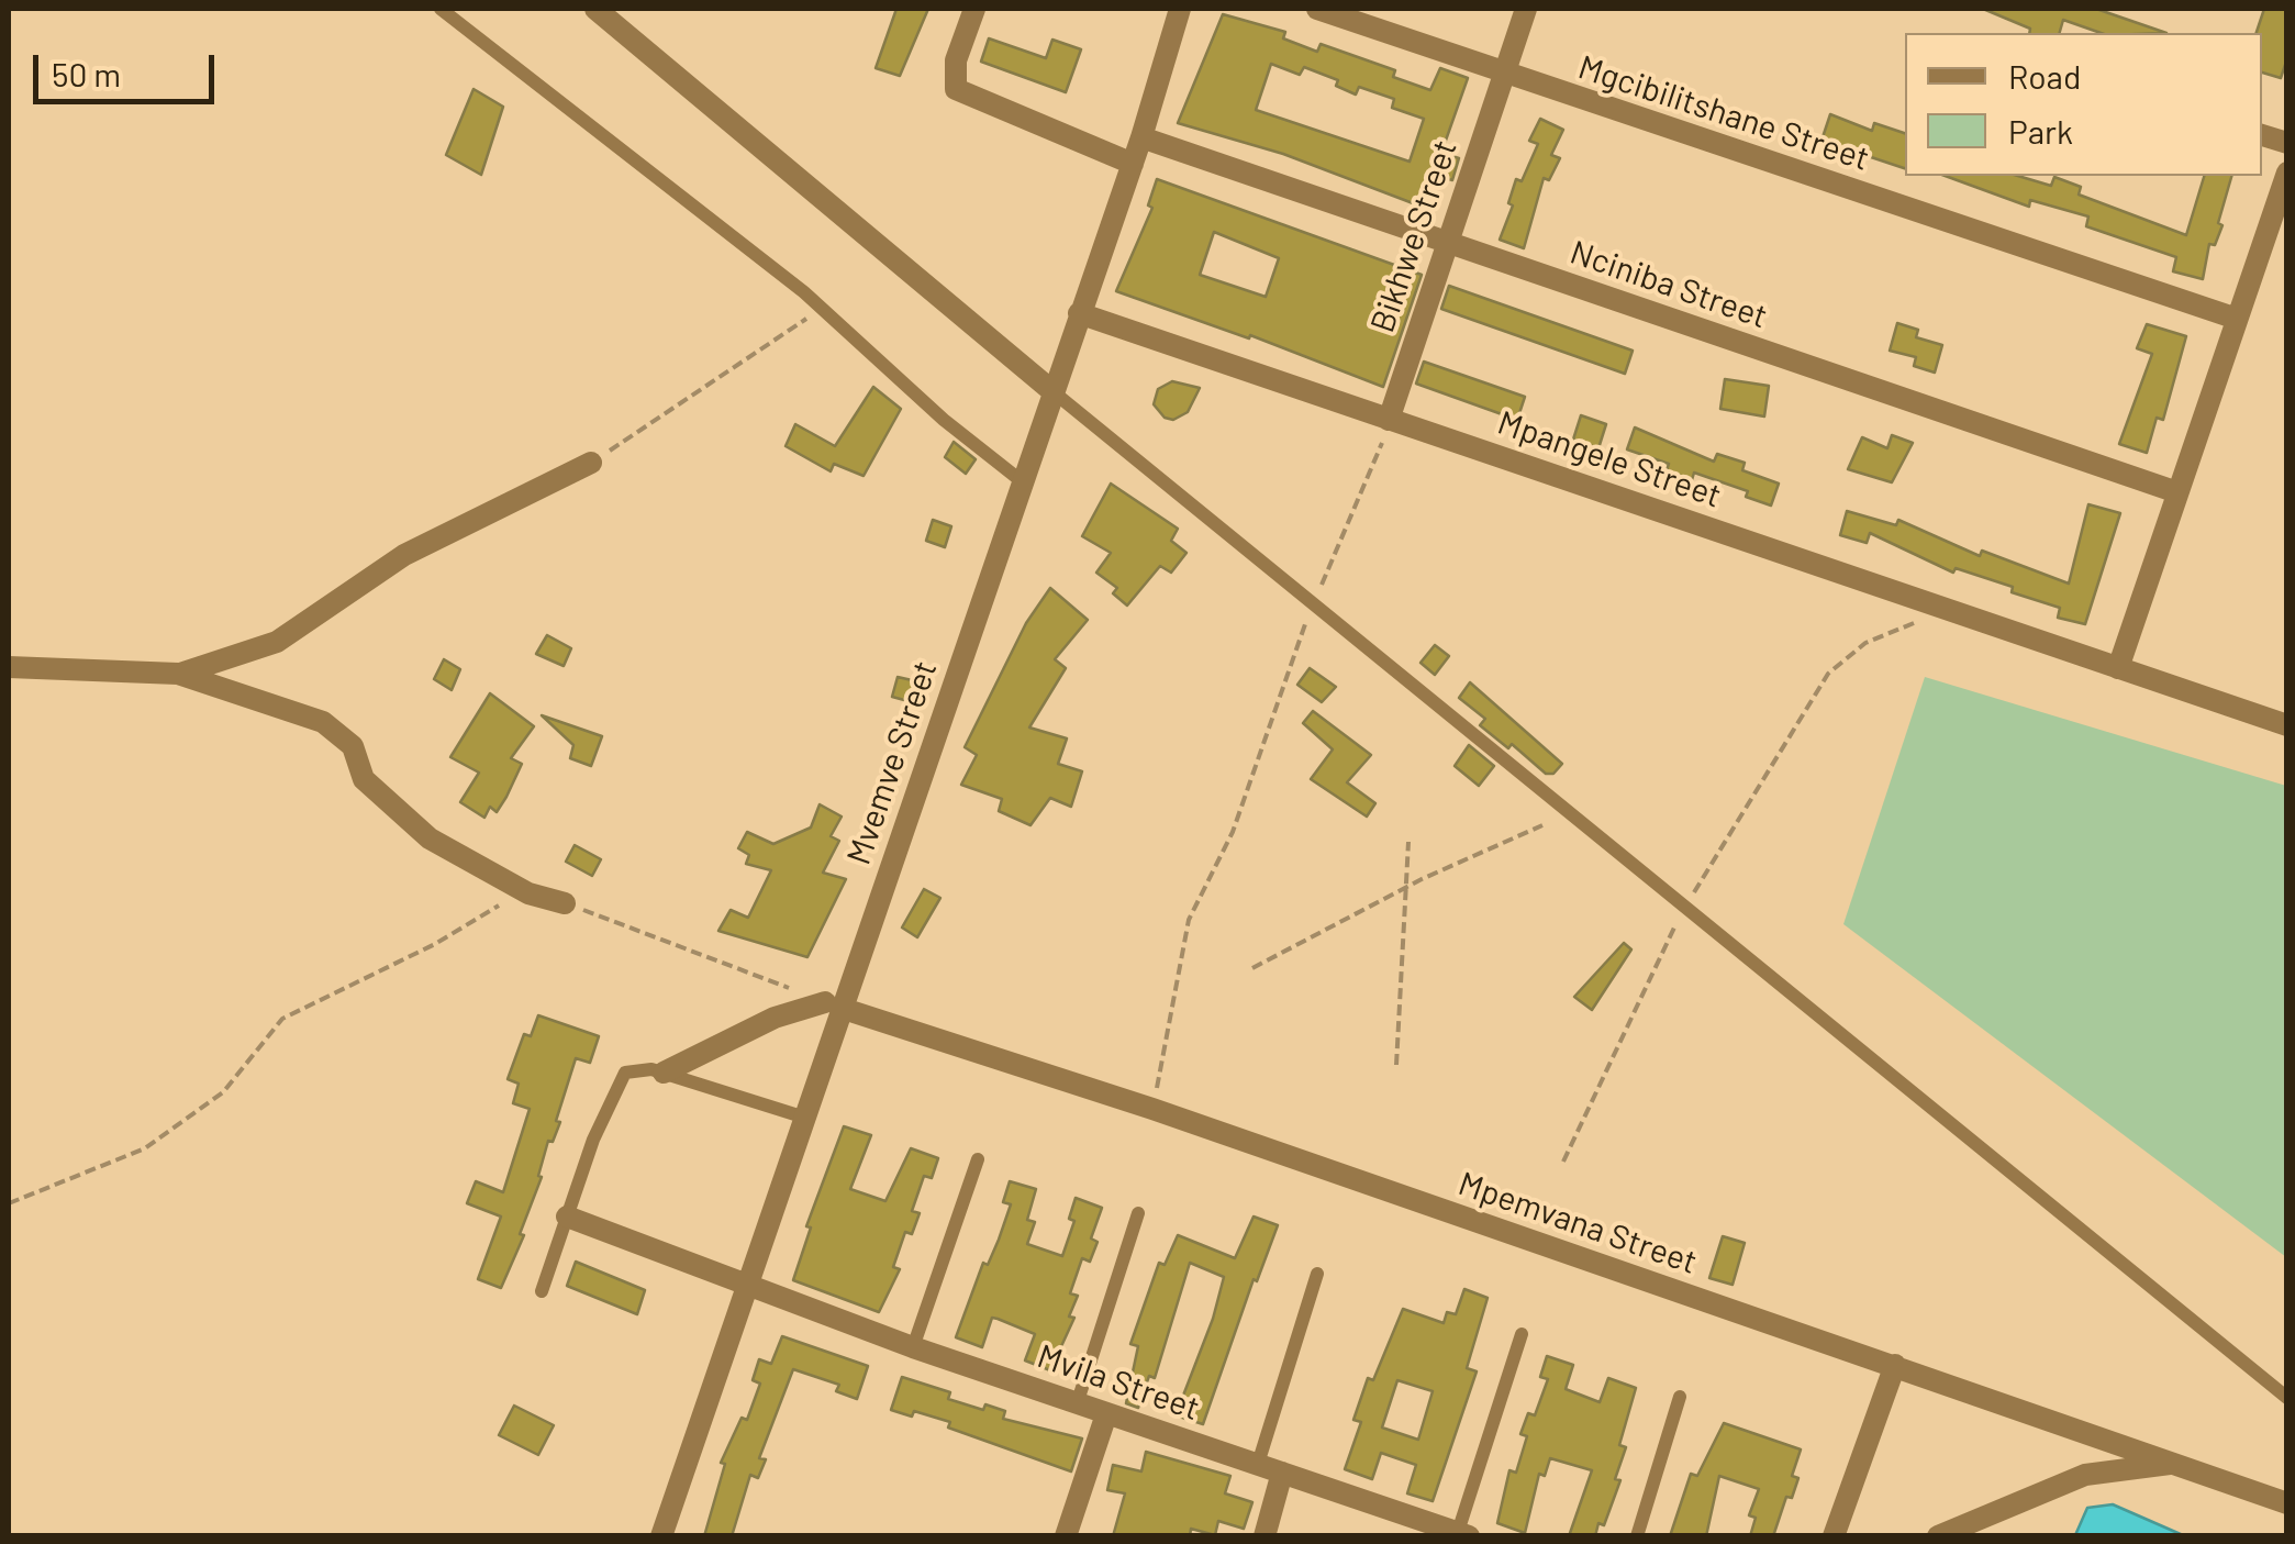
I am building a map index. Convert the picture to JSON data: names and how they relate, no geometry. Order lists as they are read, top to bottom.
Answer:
{
  "streets": {
    "street": [
      "Mgcibilitshane Street",
      "Bikhwe Street",
      "Nciniba Street",
      "Mpangele Street",
      "Mvemve Street",
      "Mpemvana Street",
      "Mvila Street"
    ]
  },
  "crossings": [
    ["Mgcibilitshane Street", "Bikhwe Street"],
    ["Bikhwe Street", "Nciniba Street"],
    ["Bikhwe Street", "Mpangele Street"],
    ["Nciniba Street", "Mvemve Street"],
    ["Mpangele Street", "Mvemve Street"],
    ["Mvemve Street", "Mpemvana Street"],
    ["Mvemve Street", "Mvila Street"]
  ],
  "legend": ["Road", "Park"],
  "scale_bar": "50 m"
}
